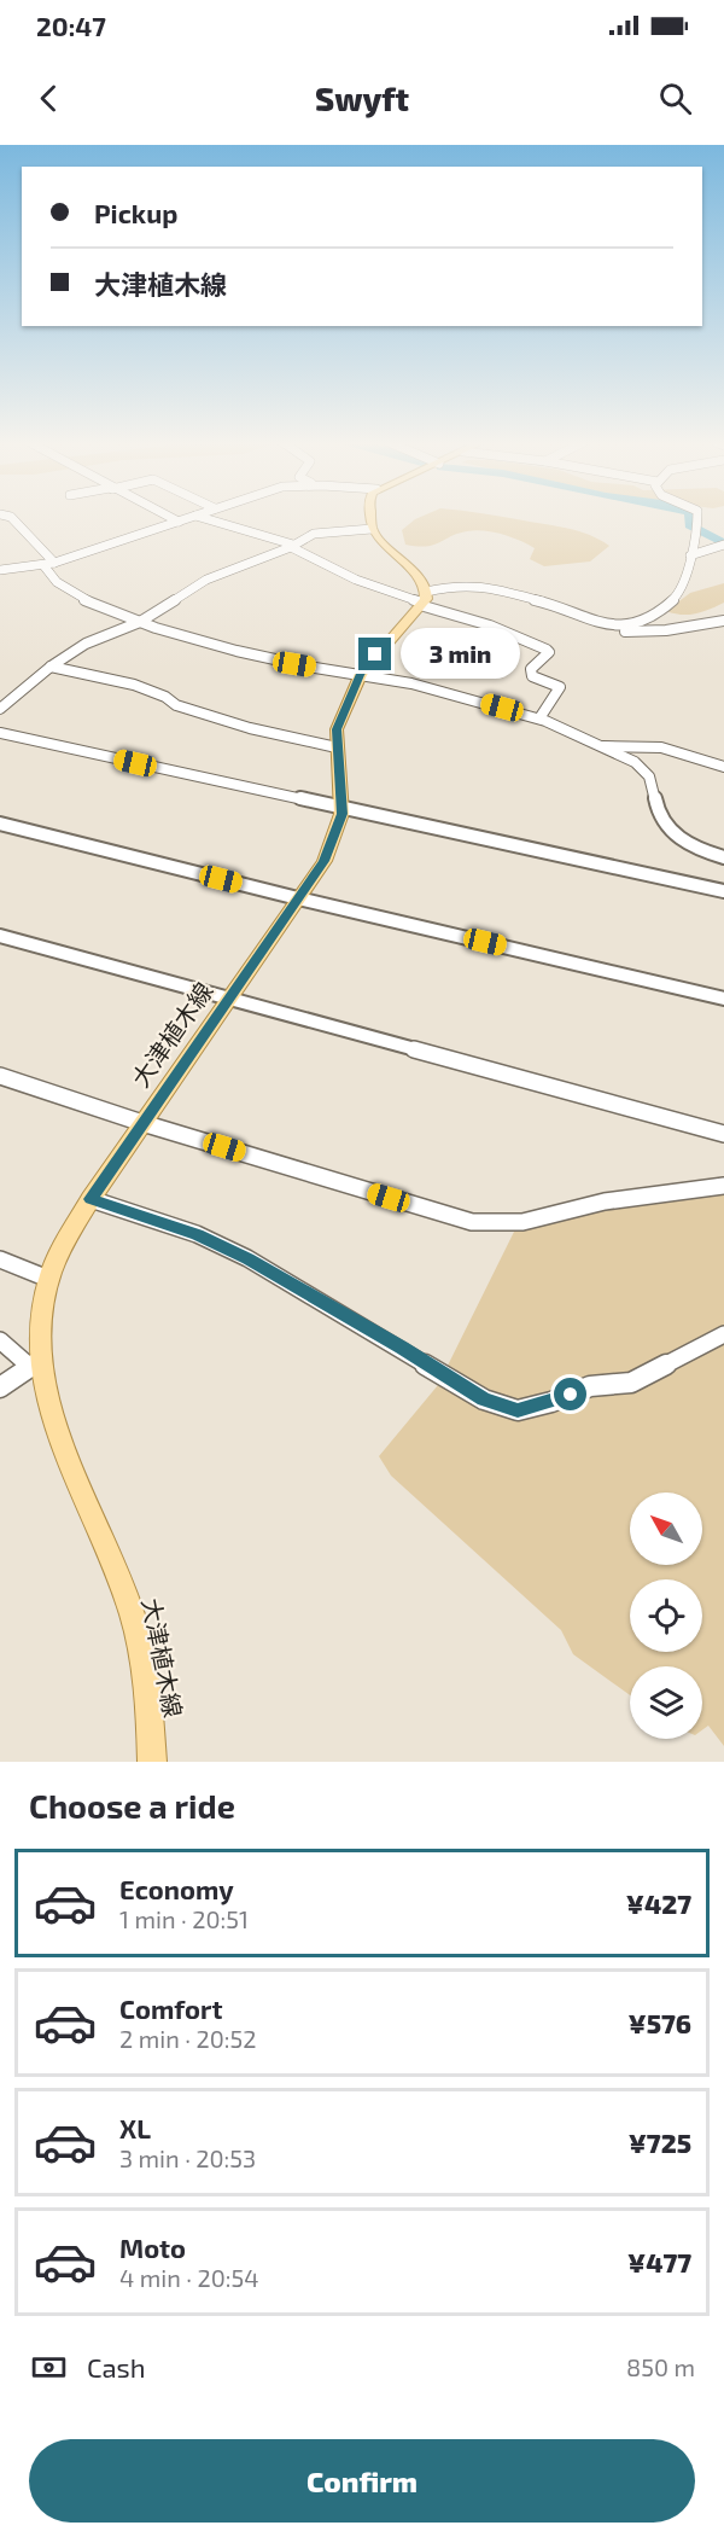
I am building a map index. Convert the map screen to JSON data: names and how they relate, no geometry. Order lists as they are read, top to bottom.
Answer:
{
  "streets": {
    "main road": ["大津植木線"]
  },
  "north": "top left",
  "page": {
    "status": "20:47",
    "header": "Swyft",
    "banner": ["Pickup", "大津植木線"],
    "bubble": "3 min",
    "heading": "Choose a ride",
    "list": [
      {
        "name": "Economy",
        "note": "1 min · 20:51",
        "value": "¥427"
      },
      {
        "name": "Comfort",
        "note": "2 min · 20:52",
        "value": "¥576"
      },
      {
        "name": "XL",
        "note": "3 min · 20:53",
        "value": "¥725"
      },
      {
        "name": "Moto",
        "note": "4 min · 20:54",
        "value": "¥477"
      }
    ],
    "pay": ["Cash", "850 m"],
    "buttons": "Confirm"
  }
}
